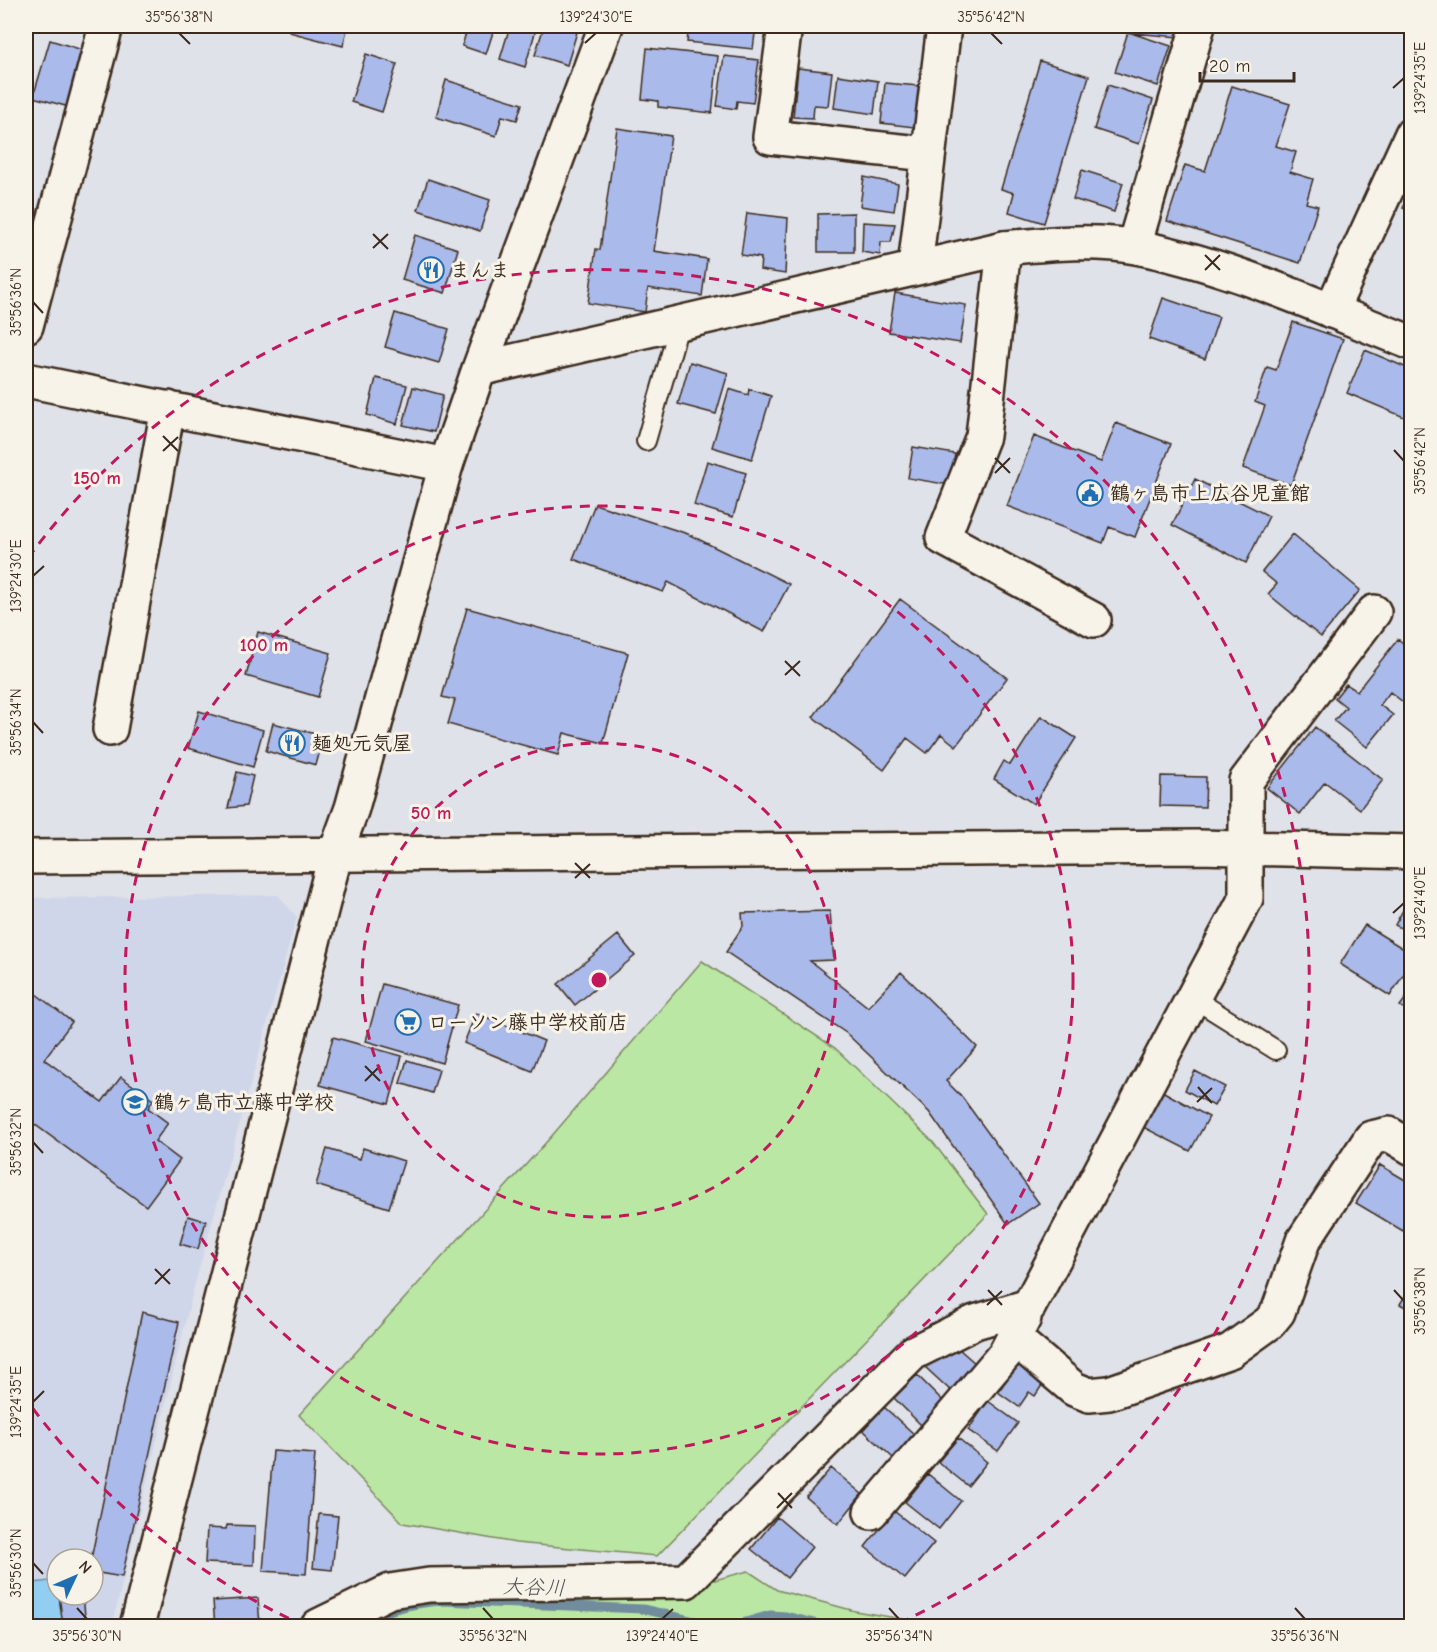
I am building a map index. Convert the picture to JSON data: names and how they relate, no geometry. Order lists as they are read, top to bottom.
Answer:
{
  "water": ["大谷川"],
  "places": {
    "restaurant": ["まんま", "麺処元気屋"],
    "public building": ["鶴ヶ島市上広谷児童館"],
    "supermarket": ["ローソン藤中学校前店"],
    "school or university": ["鶴ヶ島市立藤中学校"]
  },
  "scale_bar": "20 m",
  "north": "top right",
  "coordinates": [
    "35°56'38\"N",
    "139°24'30\"E",
    "35°56'42\"N",
    "139°24'35\"E",
    "35°56'36\"N",
    "35°56'34\"N",
    "139°24'40\"E",
    "35°56'32\"N",
    "35°56'30\"N"
  ],
  "rings": ["150 m", "100 m", "50 m"]
}
